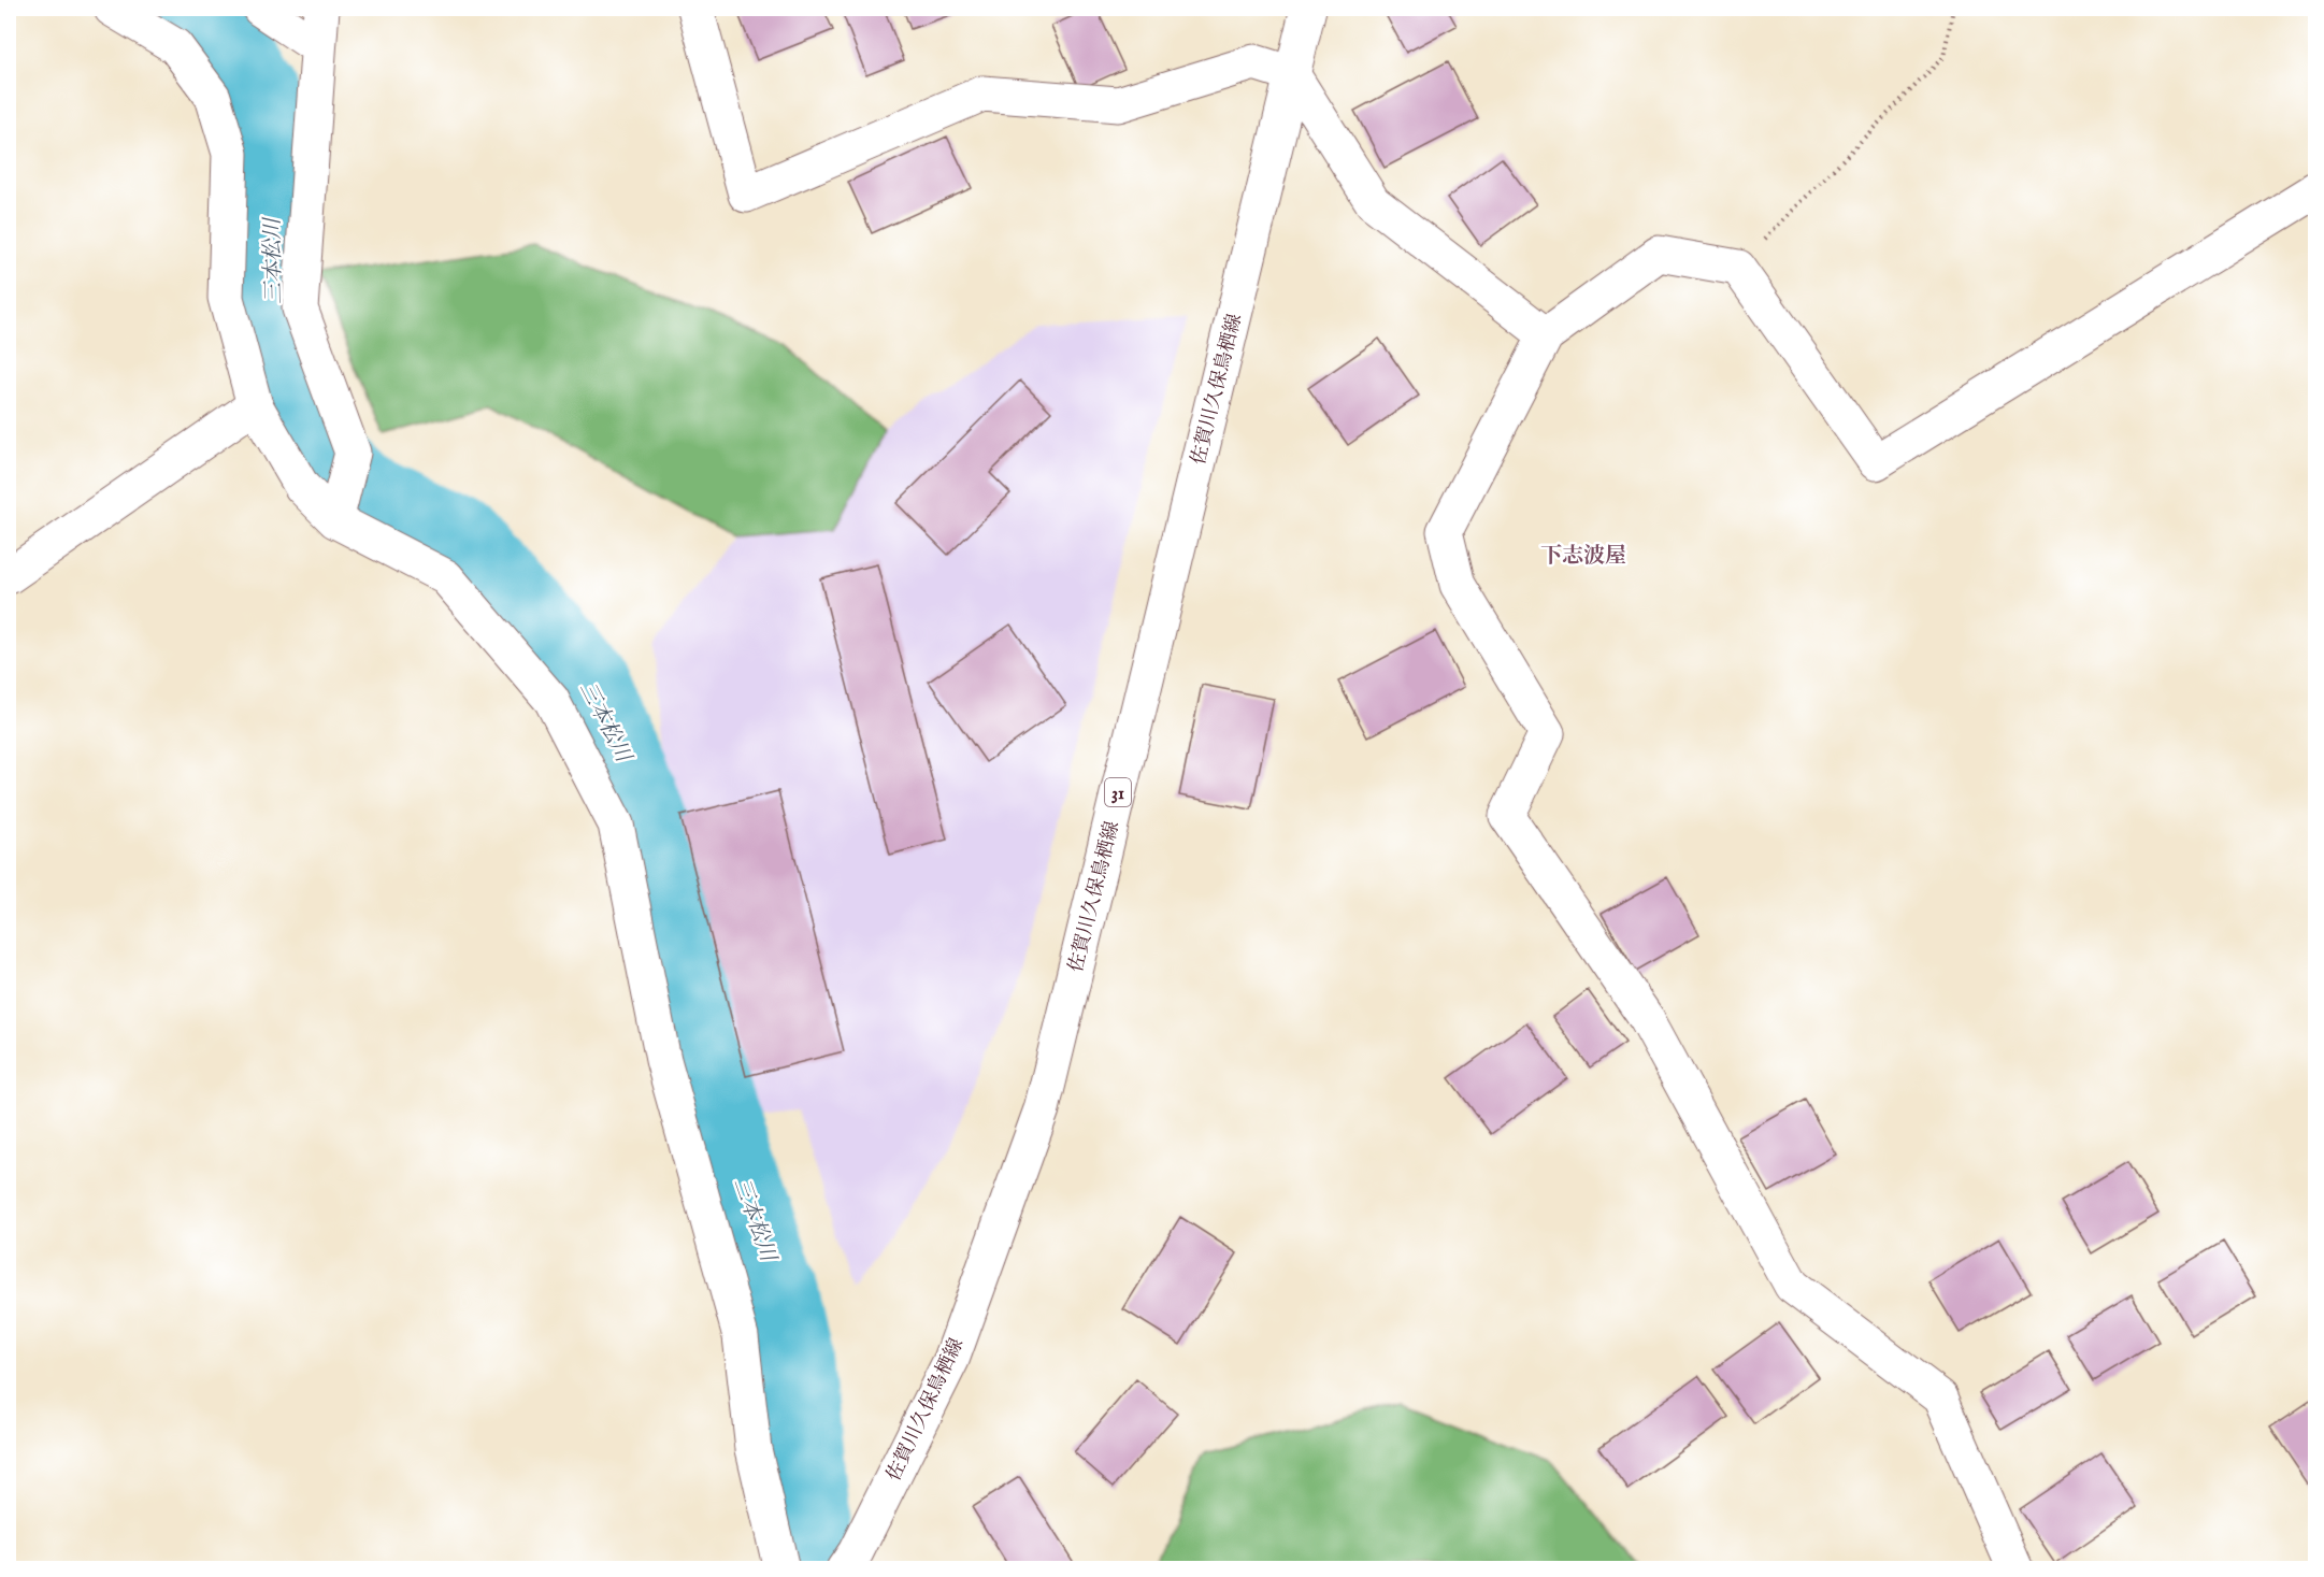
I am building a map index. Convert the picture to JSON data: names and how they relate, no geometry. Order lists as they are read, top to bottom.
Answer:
{
  "streets": {
    "street": ["佐賀川久保鳥栖線", "31"]
  },
  "districts": ["下志波屋"],
  "water": ["三本松川"]
}
